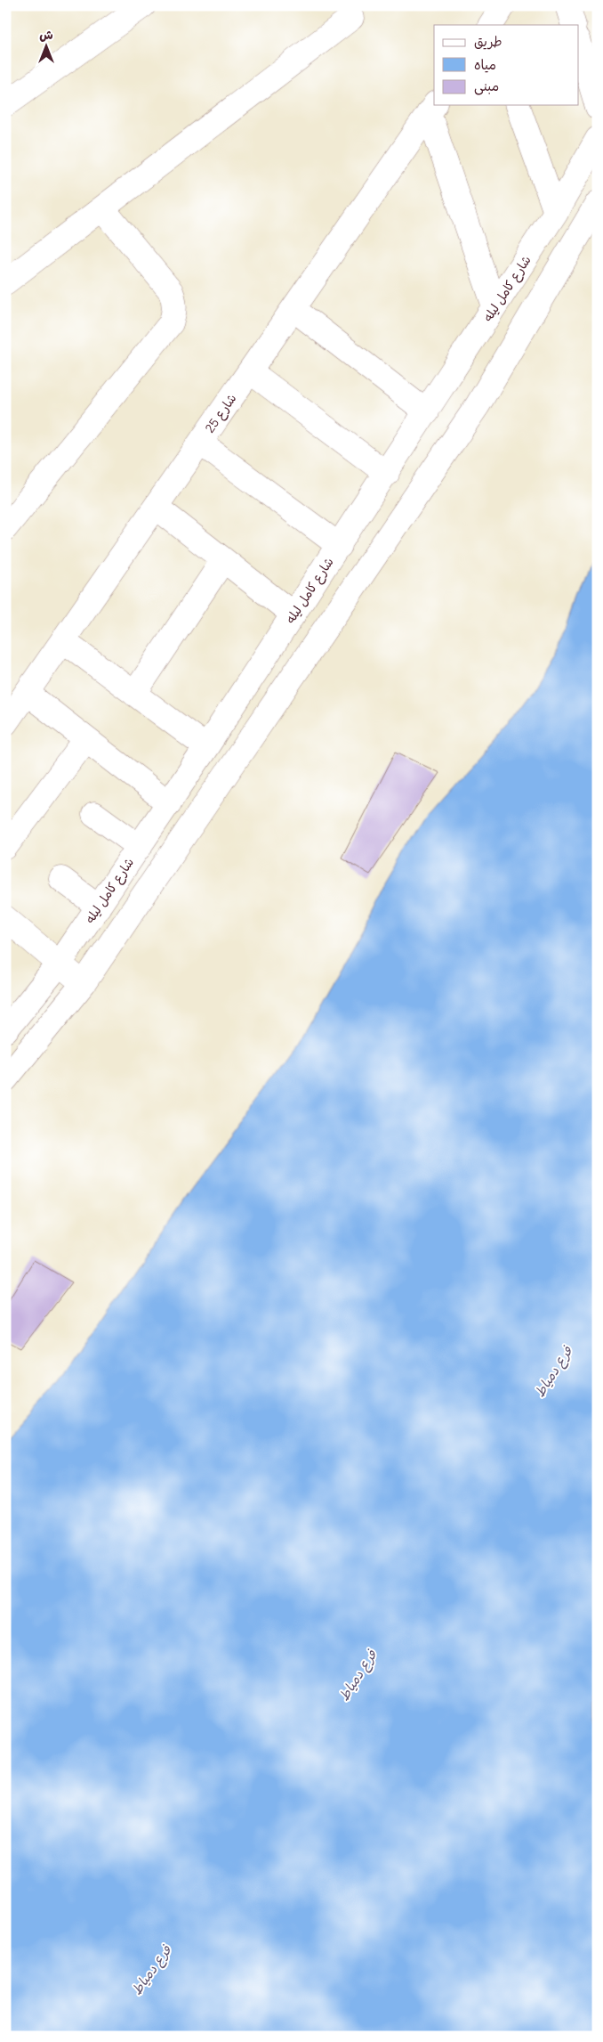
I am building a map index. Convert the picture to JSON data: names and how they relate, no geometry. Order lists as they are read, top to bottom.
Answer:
{
  "streets": {
    "street": ["شارع كامل ليله", "شارع 25"]
  },
  "water": ["فرع دمياط"],
  "legend": ["طريق", "مياه", "مبنى"],
  "north": "top"
}
